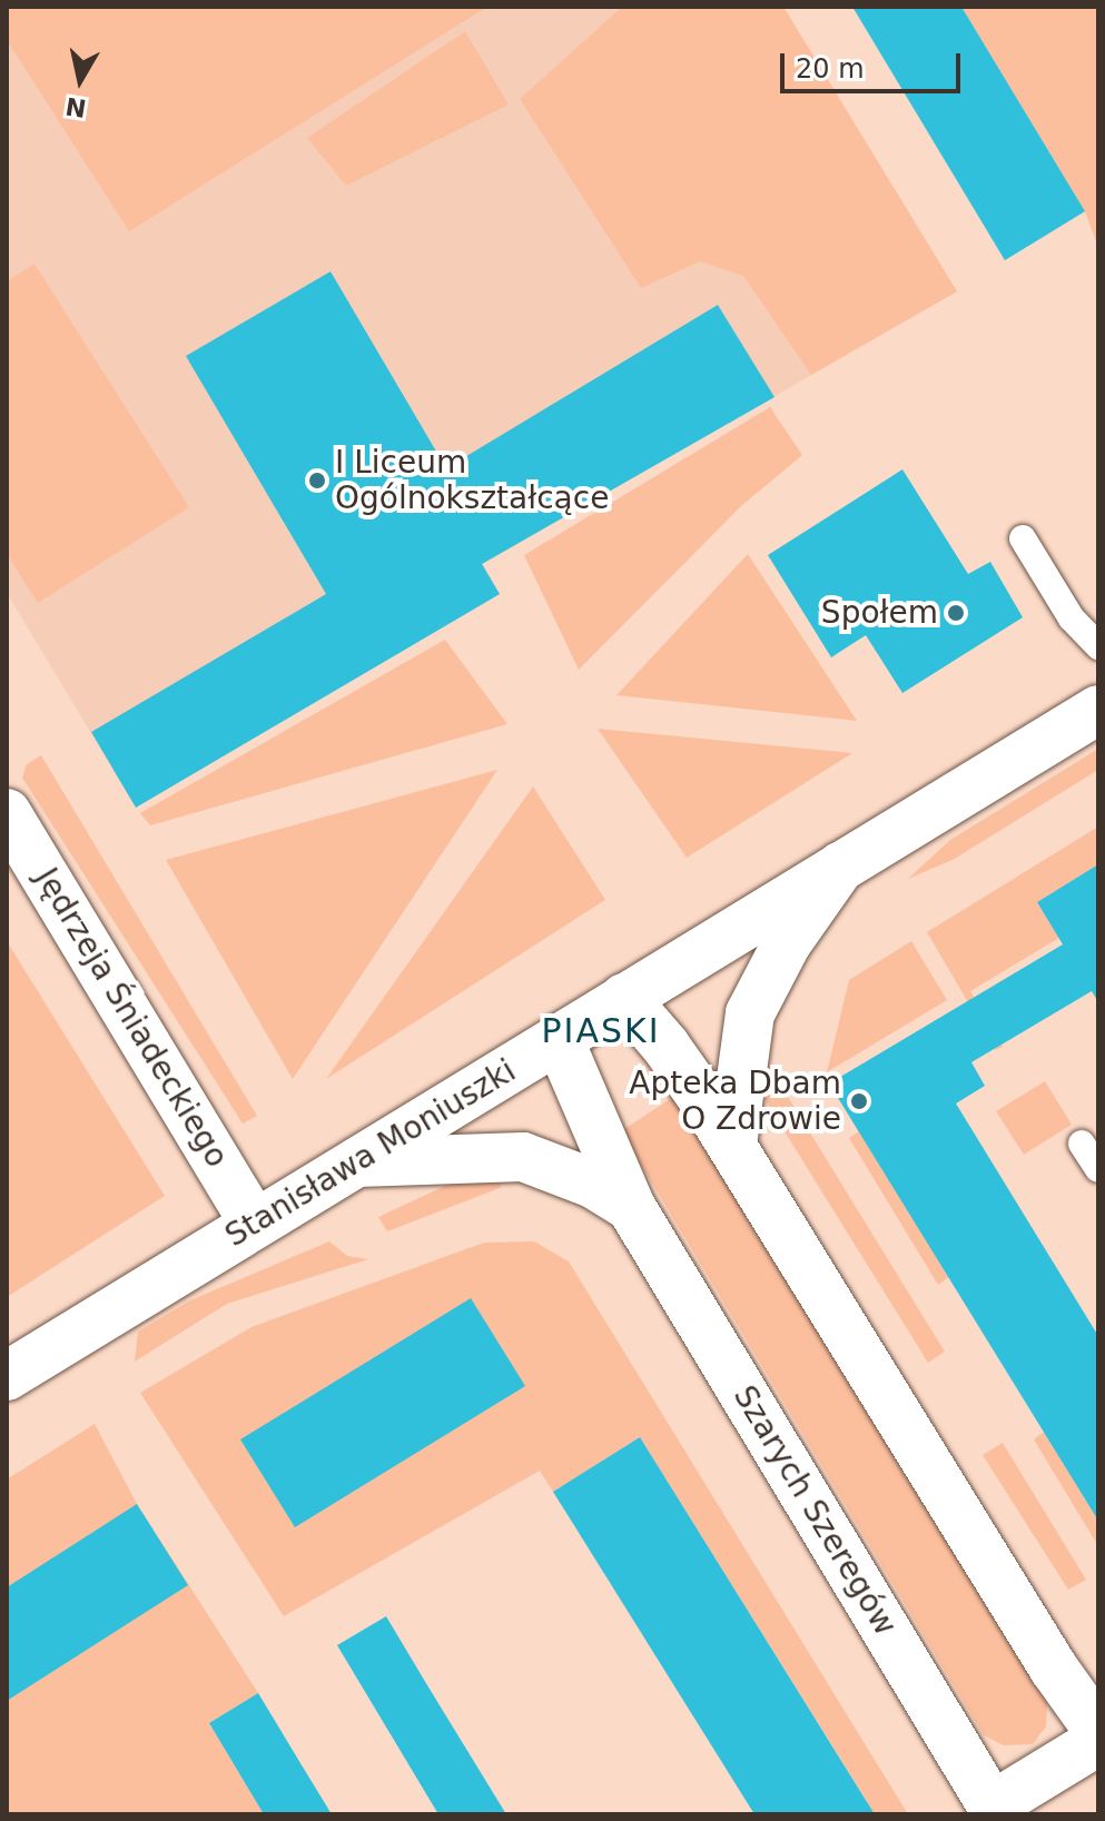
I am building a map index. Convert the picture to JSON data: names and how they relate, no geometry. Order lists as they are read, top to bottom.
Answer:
{
  "streets": {
    "street": ["Jędrzeja Śniadeckiego", "Stanisława Moniuszki", "Szarych Szeregów"]
  },
  "crossings": [
    ["Jędrzeja Śniadeckiego", "Stanisława Moniuszki"],
    ["Stanisława Moniuszki", "Szarych Szeregów"]
  ],
  "districts": ["PIASKI"],
  "places": ["I Liceum Ogólnokształcące", "Społem", "Apteka Dbam O Zdrowie"],
  "scale_bar": "20 m",
  "north": "bottom"
}
